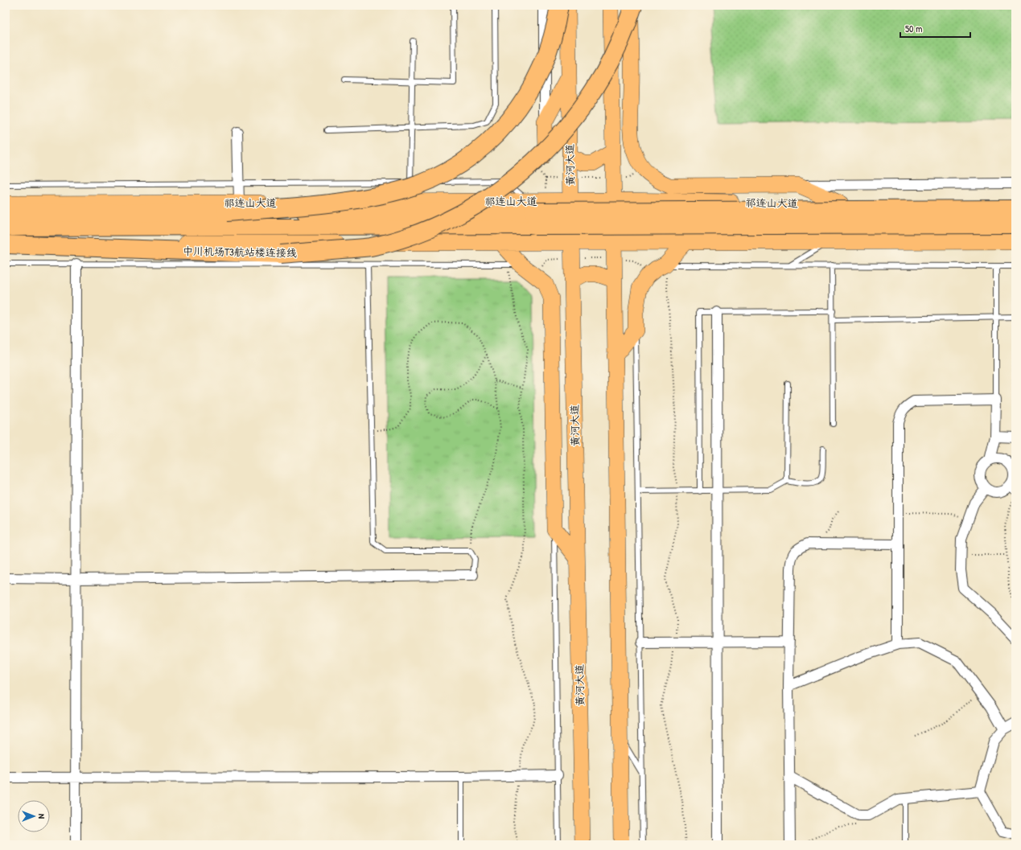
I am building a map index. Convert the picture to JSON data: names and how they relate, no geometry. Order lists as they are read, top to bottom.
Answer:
{
  "streets": {
    "highway": ["中川机场T3航站楼连接线"],
    "main road": ["黄河大道", "祁连山大道"]
  },
  "crossings": [
    ["黄河大道", "祁连山大道"]
  ],
  "scale_bar": "50 m",
  "north": "right"
}
